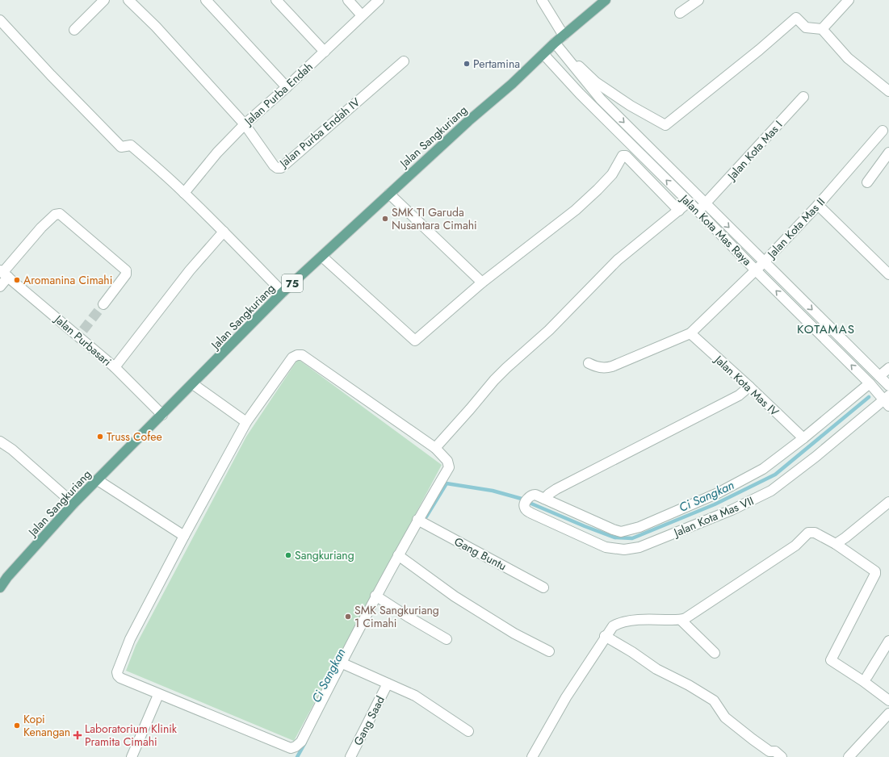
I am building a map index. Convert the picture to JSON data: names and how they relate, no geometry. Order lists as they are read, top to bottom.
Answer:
{
  "streets": {
    "main road": ["Jalan Sangkuriang", "75"],
    "street": [
      "Jalan Purba Endah",
      "Jalan Purba Endah IV",
      "Jalan Kota Mas I",
      "Jalan Kota Mas II",
      "Jalan Kota Mas Raya",
      "Jalan Purbasari",
      "Jalan Kota Mas IV",
      "Jalan Kota Mas VII",
      "Gang Buntu",
      "Gang Saad"
    ]
  },
  "crossings": [
    ["Jalan Purba Endah", "Jalan Purba Endah IV"],
    ["Jalan Sangkuriang", "Jalan Kota Mas Raya"],
    ["Jalan Sangkuriang", "Jalan Purbasari"],
    ["Jalan Kota Mas I", "Jalan Kota Mas Raya"],
    ["Jalan Kota Mas II", "Jalan Kota Mas Raya"],
    ["Jalan Kota Mas II", "Jalan Kota Mas IV"],
    ["Jalan Kota Mas Raya", "Jalan Kota Mas VII"]
  ],
  "districts": ["KOTAMAS"],
  "water": ["Ci Sangkan"],
  "places": {
    "other": [
      "Pertamina",
      "SMK TI Garuda Nusantara Cimahi",
      "Aromanina Cimahi",
      "Truss Cofee",
      "Sangkuriang",
      "SMK Sangkuriang 1 Cimahi",
      "Kopi Kenangan"
    ],
    "health": ["Laboratorium Klinik Pramita Cimahi"]
  }
}
